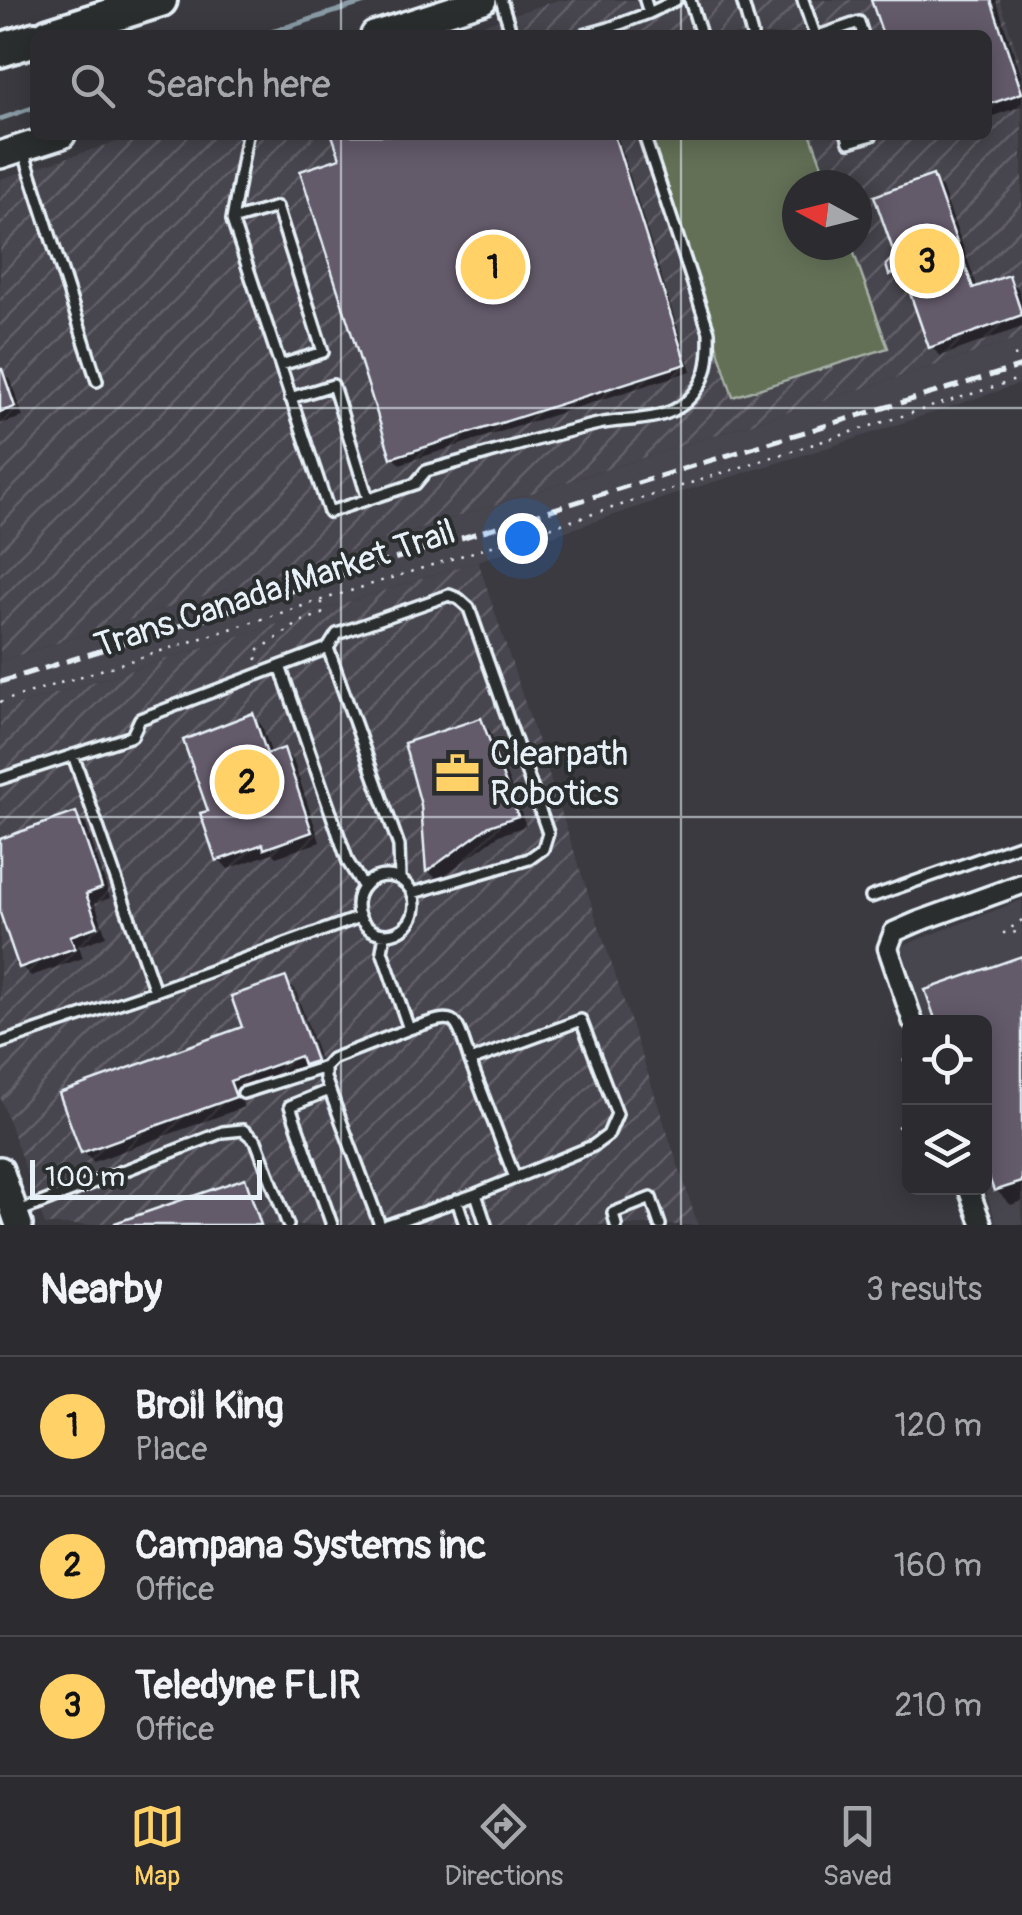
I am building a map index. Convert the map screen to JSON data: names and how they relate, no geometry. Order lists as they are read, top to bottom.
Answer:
{
  "streets": {
    "path": ["Trans Canada/Market Trail"]
  },
  "places": {
    "office": ["Clearpath Robotics"]
  },
  "scale_bar": "100 m",
  "north": "left",
  "page": {
    "search": "Search here",
    "pins": ["3", "1", "2"],
    "scale": "100 m",
    "heading": ["Nearby", "3 results"],
    "list": [
      {
        "mark": "1",
        "name": "Broil King",
        "note": "Place",
        "value": "120 m"
      },
      {
        "mark": "2",
        "name": "Campana Systems inc",
        "note": "Office",
        "value": "160 m"
      },
      {
        "mark": "3",
        "name": "Teledyne FLIR",
        "note": "Office",
        "value": "210 m"
      }
    ],
    "nav": ["Map", "Directions", "Saved"]
  }
}
